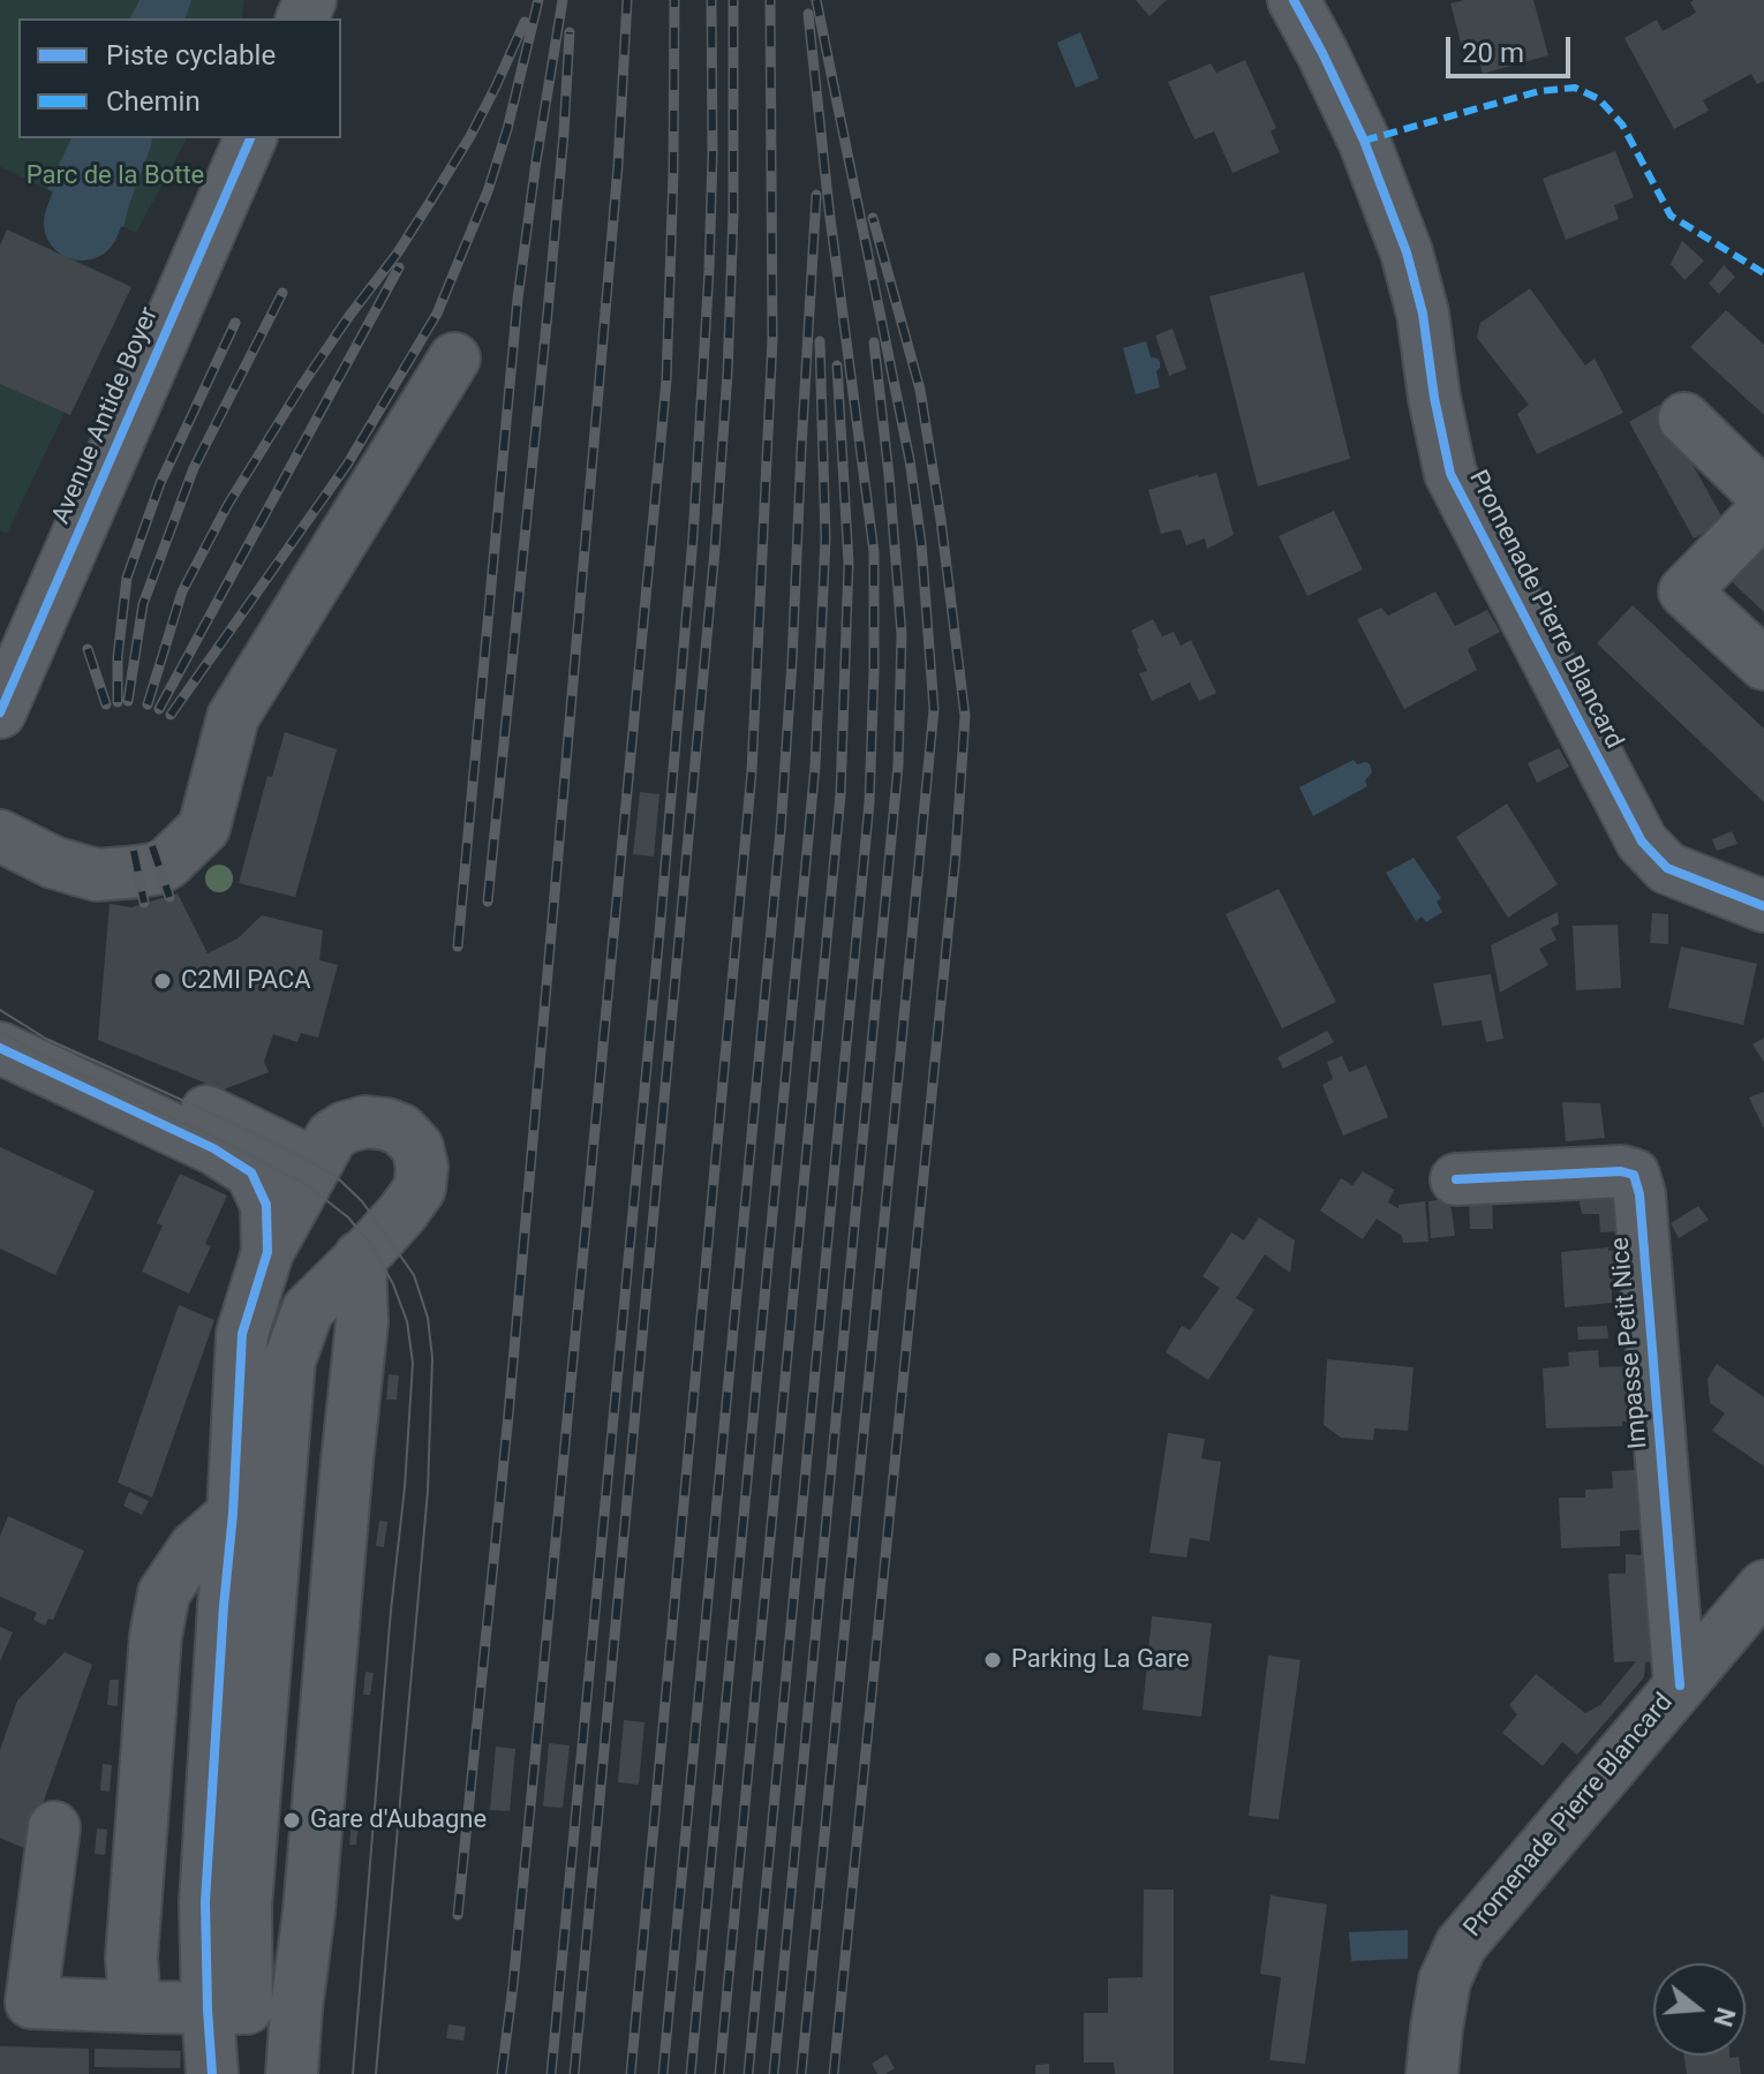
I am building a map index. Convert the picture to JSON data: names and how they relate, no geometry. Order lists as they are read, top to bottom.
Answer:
{
  "streets": {
    "main road": ["Avenue Antide Boyer"],
    "street": ["Promenade Pierre Blancard", "Impasse Petit Nice"]
  },
  "crossings": [
    ["Promenade Pierre Blancard", "Impasse Petit Nice"]
  ],
  "parks": ["Parc de la Botte"],
  "places": ["C2MI PACA", "Parking La Gare", "Gare d'Aubagne"],
  "legend": ["Piste cyclable", "Chemin"],
  "scale_bar": "20 m",
  "north": "right"
}
